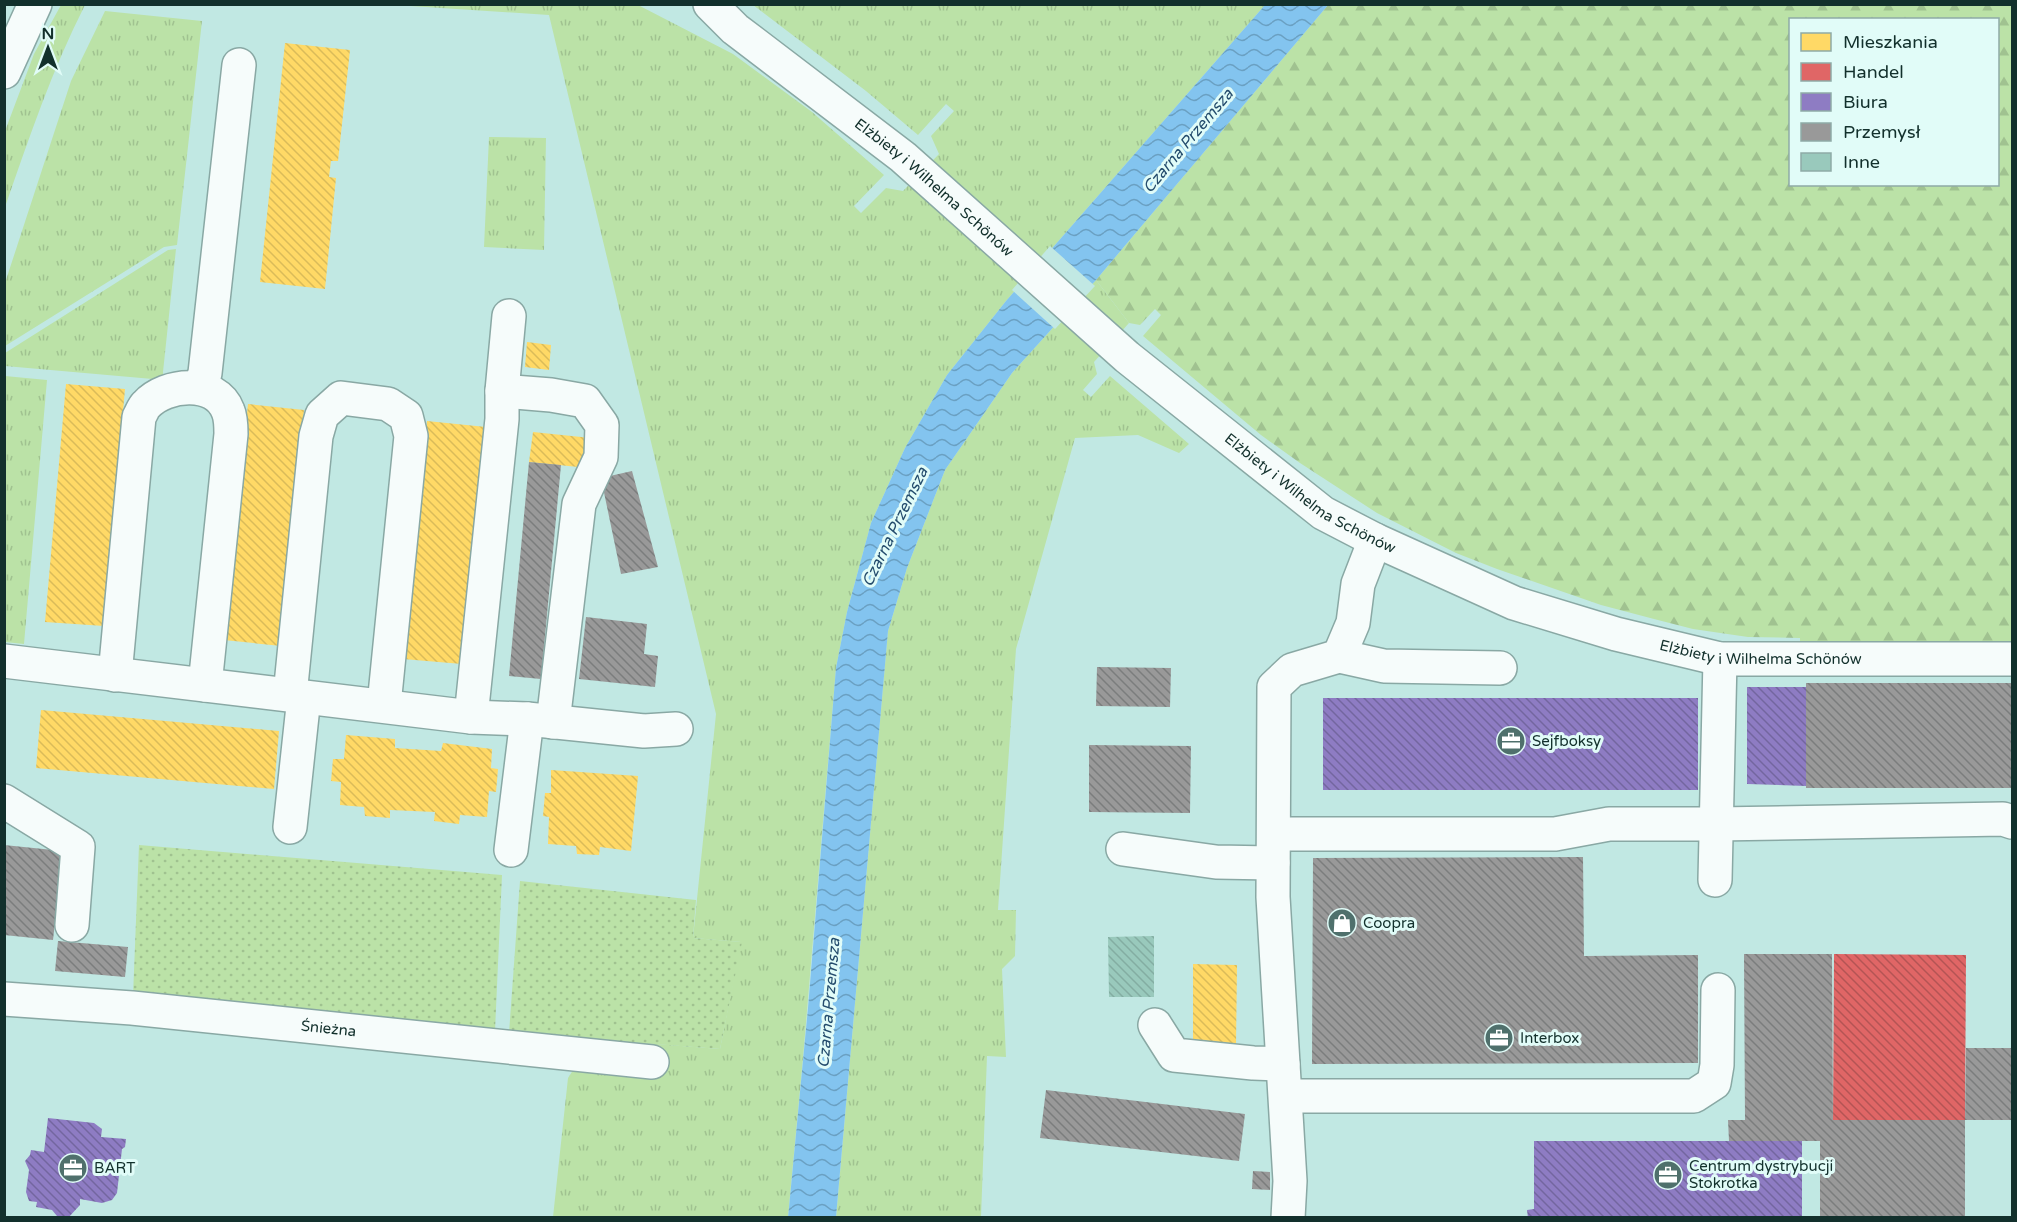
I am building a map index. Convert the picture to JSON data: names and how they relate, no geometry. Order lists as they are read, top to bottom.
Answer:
{
  "streets": {
    "street": ["Elżbiety i Wilhelma Schönów", "Śnieżna"]
  },
  "water": ["Czarna Przemsza"],
  "places": {
    "office": [
      "Sejfboksy",
      "Interbox",
      "BART",
      "Centrum dystrybucji Stokrotka"
    ],
    "shop": ["Coopra"]
  },
  "legend": [
    "Mieszkania",
    "Handel",
    "Biura",
    "Przemysł",
    "Inne"
  ],
  "north": "top"
}
